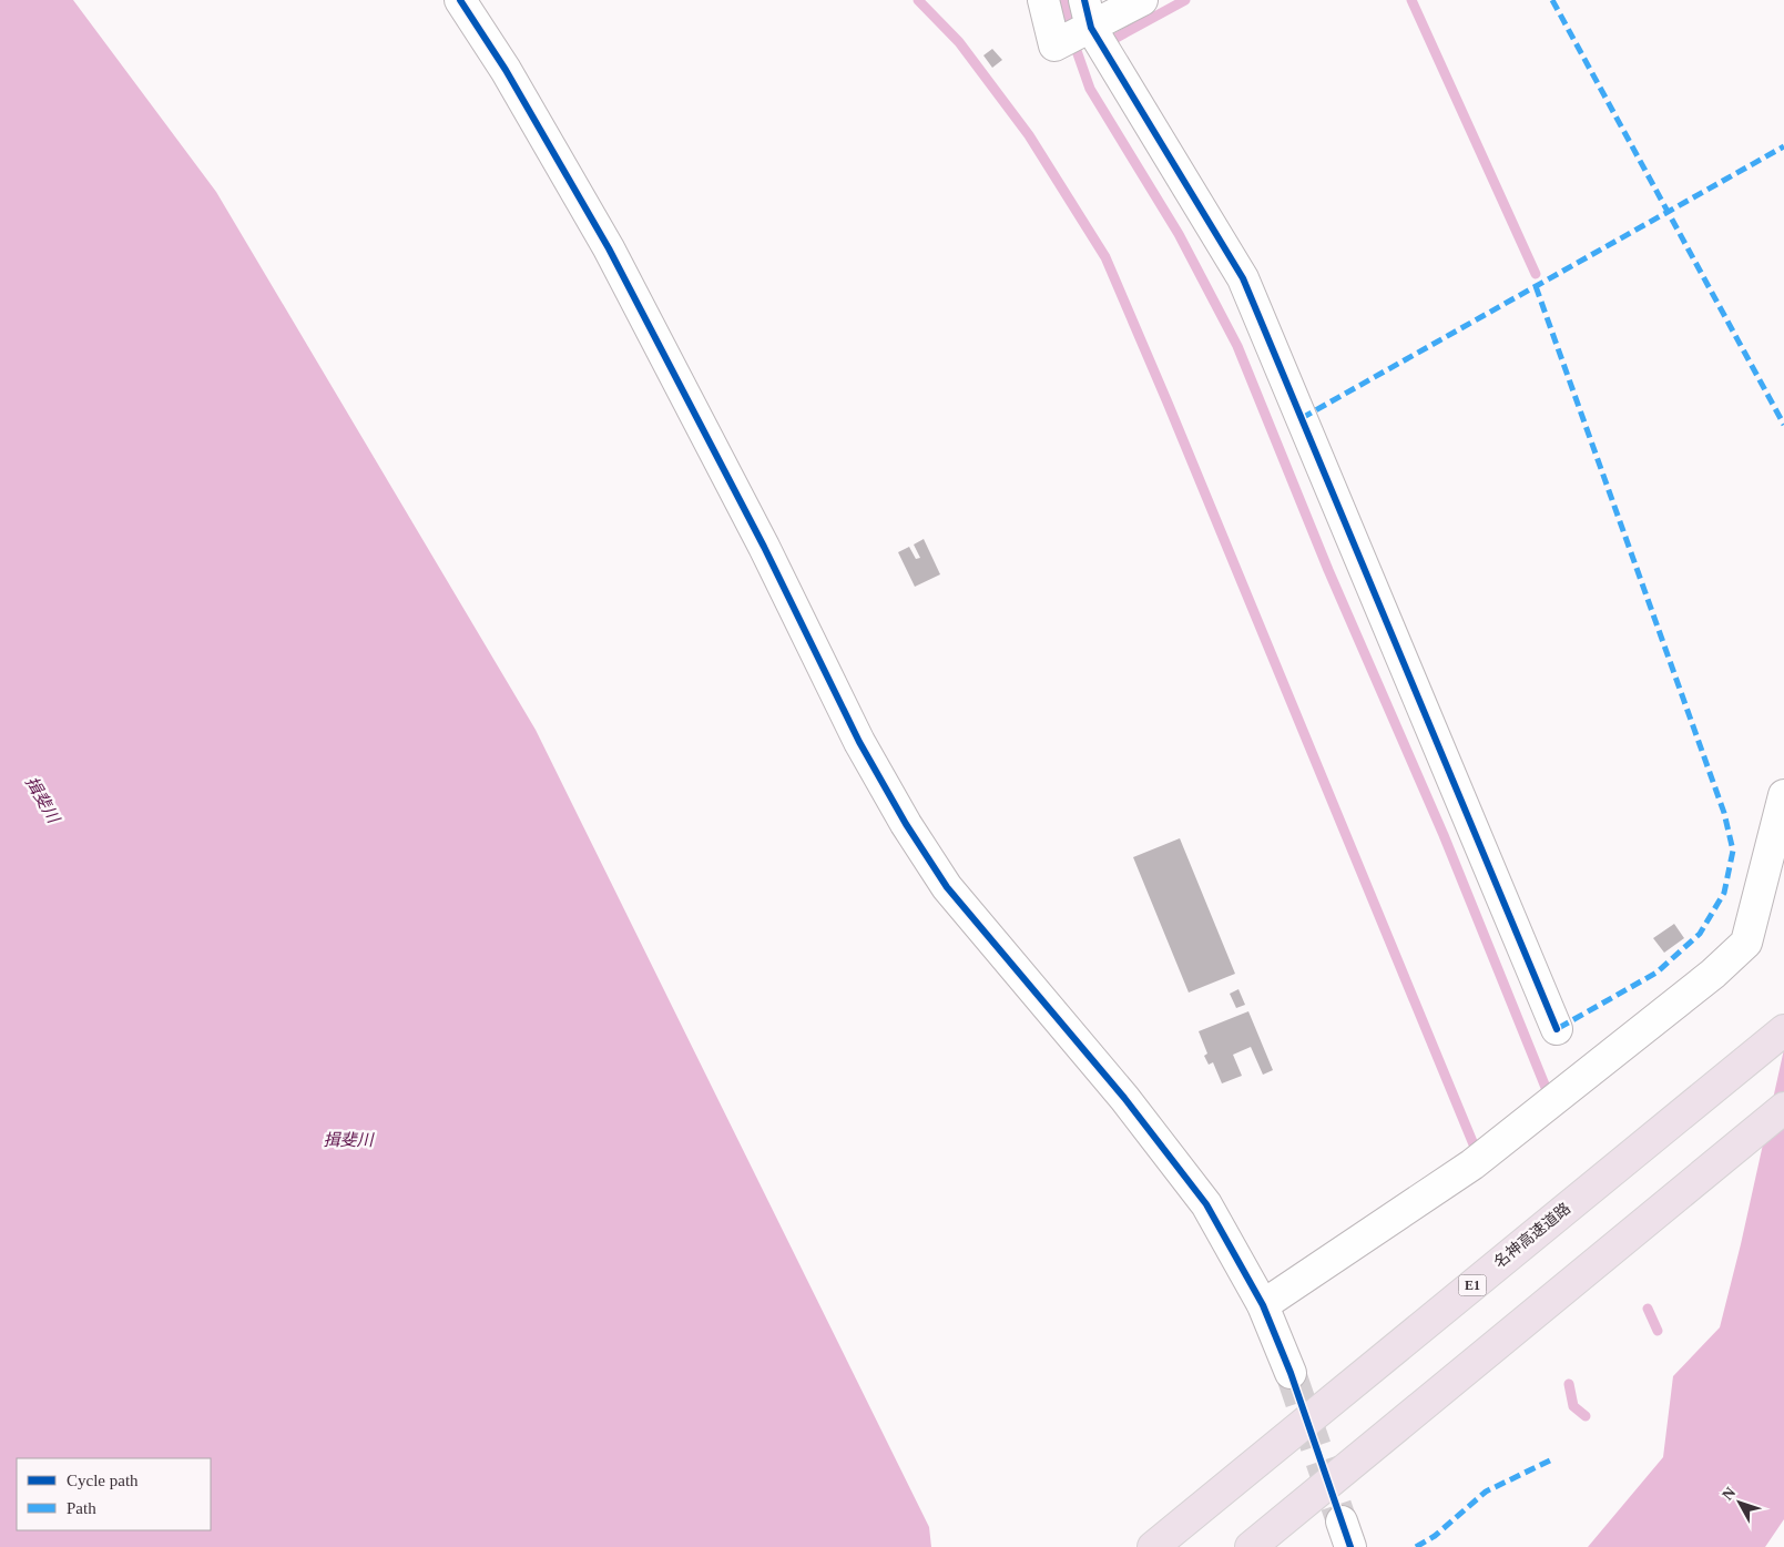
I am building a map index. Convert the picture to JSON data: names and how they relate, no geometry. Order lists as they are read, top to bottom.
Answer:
{
  "streets": {
    "highway": ["名神高速道路", "E1"]
  },
  "water": ["揖斐川"],
  "legend": ["Cycle path", "Path"],
  "north": "top left"
}
